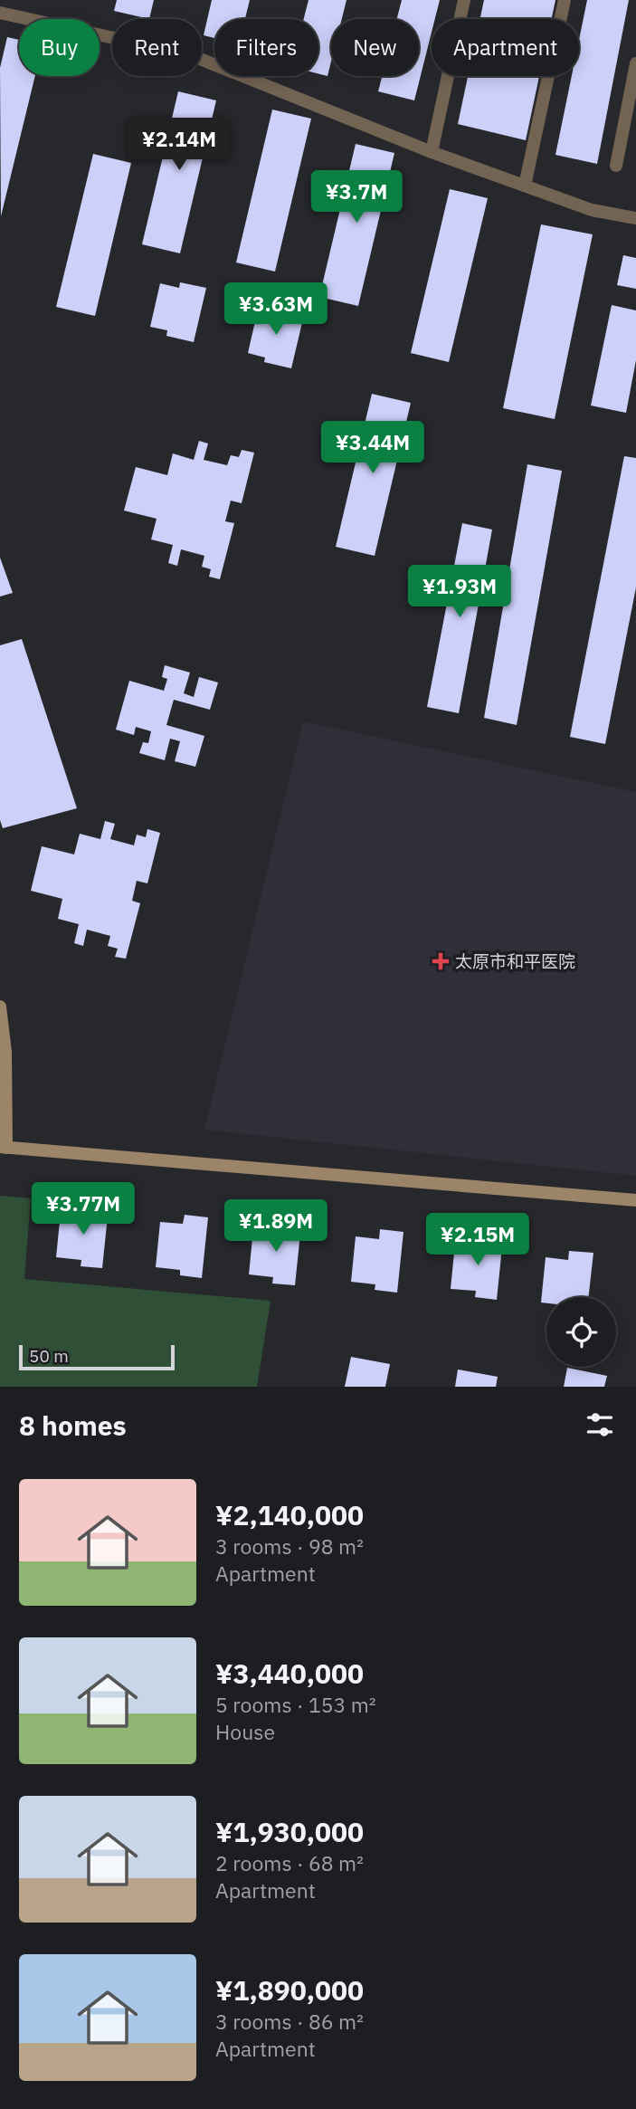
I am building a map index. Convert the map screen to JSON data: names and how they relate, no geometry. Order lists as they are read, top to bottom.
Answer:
{
  "places": {
    "health": ["太原市和平医院"]
  },
  "scale_bar": "50 m",
  "page": {
    "chip": [
      "Buy",
      "Rent",
      "Filters",
      "New",
      "Apartment"
    ],
    "price": [
      "¥2.14M",
      "¥3.7M",
      "¥3.63M",
      "¥3.44M",
      "¥1.93M",
      "¥3.77M",
      "¥1.89M",
      "¥2.15M"
    ],
    "scale": "50 m",
    "heading": "8 homes",
    "list": [
      {
        "name": "¥2,140,000",
        "note": "3 rooms · 98 m² · Apartment"
      },
      {
        "name": "¥3,440,000",
        "note": "5 rooms · 153 m² · House"
      },
      {
        "name": "¥1,930,000",
        "note": "2 rooms · 68 m² · Apartment"
      },
      {
        "name": "¥1,890,000",
        "note": "3 rooms · 86 m² · Apartment"
      }
    ]
  }
}
